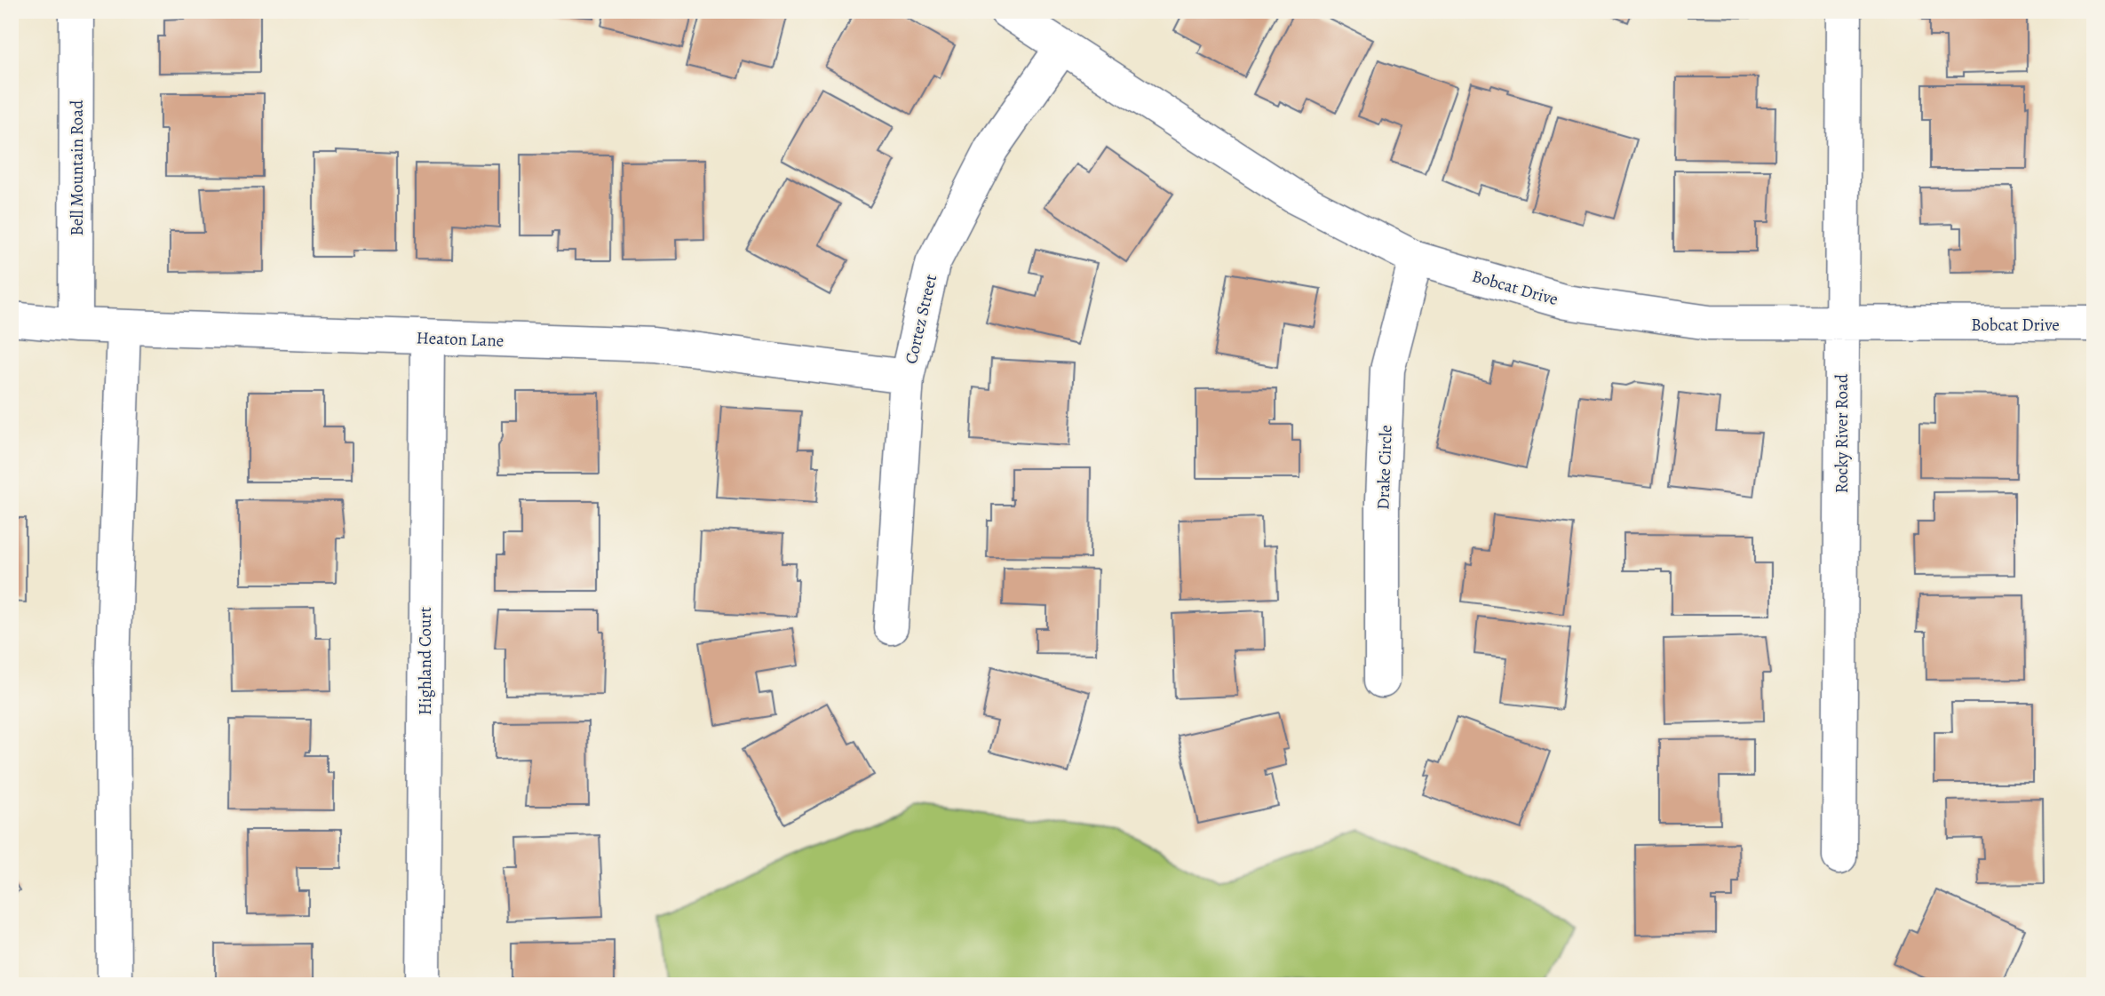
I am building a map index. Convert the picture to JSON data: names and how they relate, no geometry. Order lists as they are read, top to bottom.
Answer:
{
  "streets": {
    "street": [
      "Bell Mountain Road",
      "Bobcat Drive",
      "Cortez Street",
      "Heaton Lane",
      "Rocky River Road",
      "Drake Circle",
      "Highland Court"
    ]
  },
  "crossings": [
    ["Bell Mountain Road", "Heaton Lane"],
    ["Bobcat Drive", "Cortez Street"],
    ["Bobcat Drive", "Rocky River Road"],
    ["Bobcat Drive", "Drake Circle"],
    ["Cortez Street", "Heaton Lane"],
    ["Heaton Lane", "Highland Court"]
  ]
}
